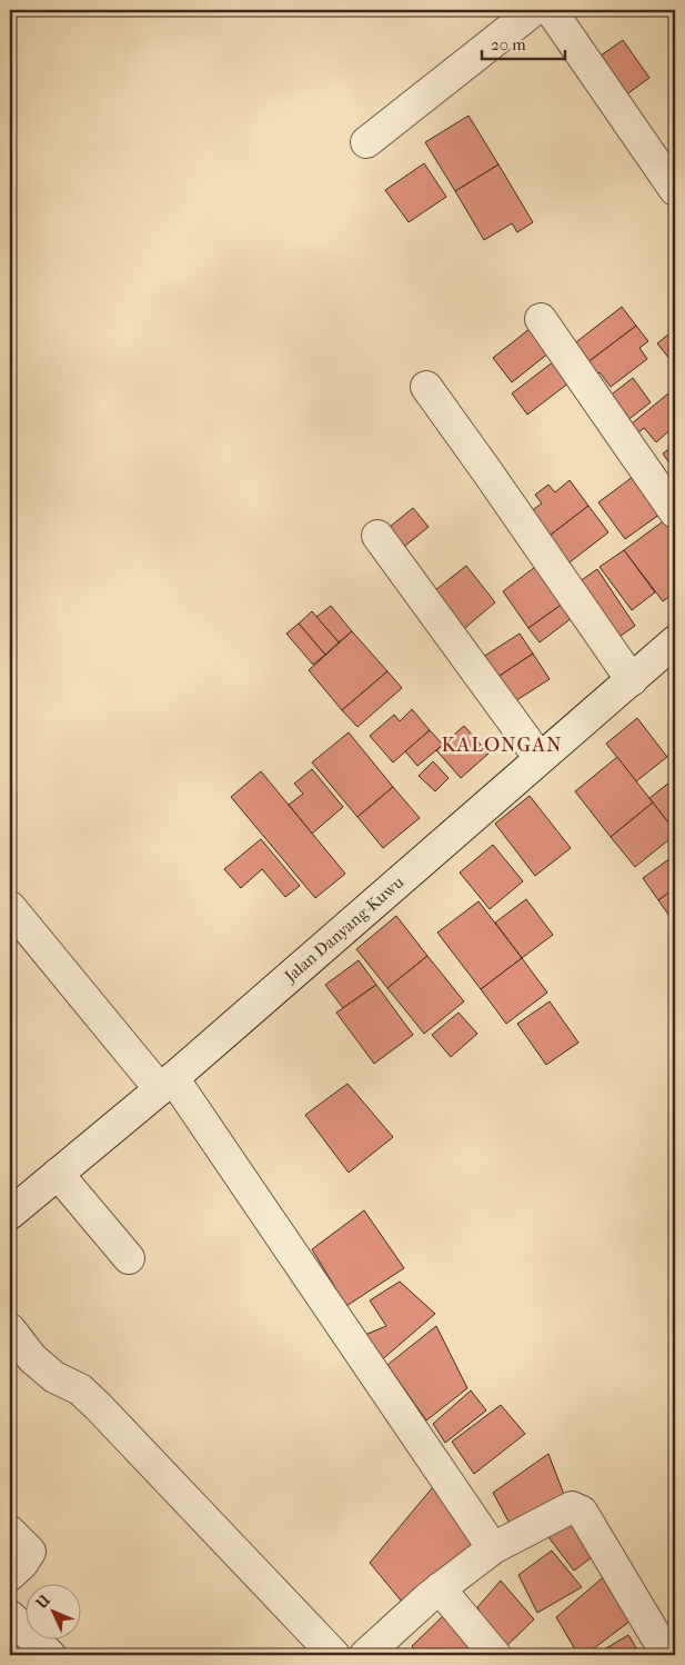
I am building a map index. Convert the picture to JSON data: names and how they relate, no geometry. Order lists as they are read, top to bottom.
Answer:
{
  "streets": {
    "street": ["Jalan Danyang-Kuwu"]
  },
  "districts": ["KALONGAN"],
  "scale_bar": "20 m",
  "north": "top left"
}
